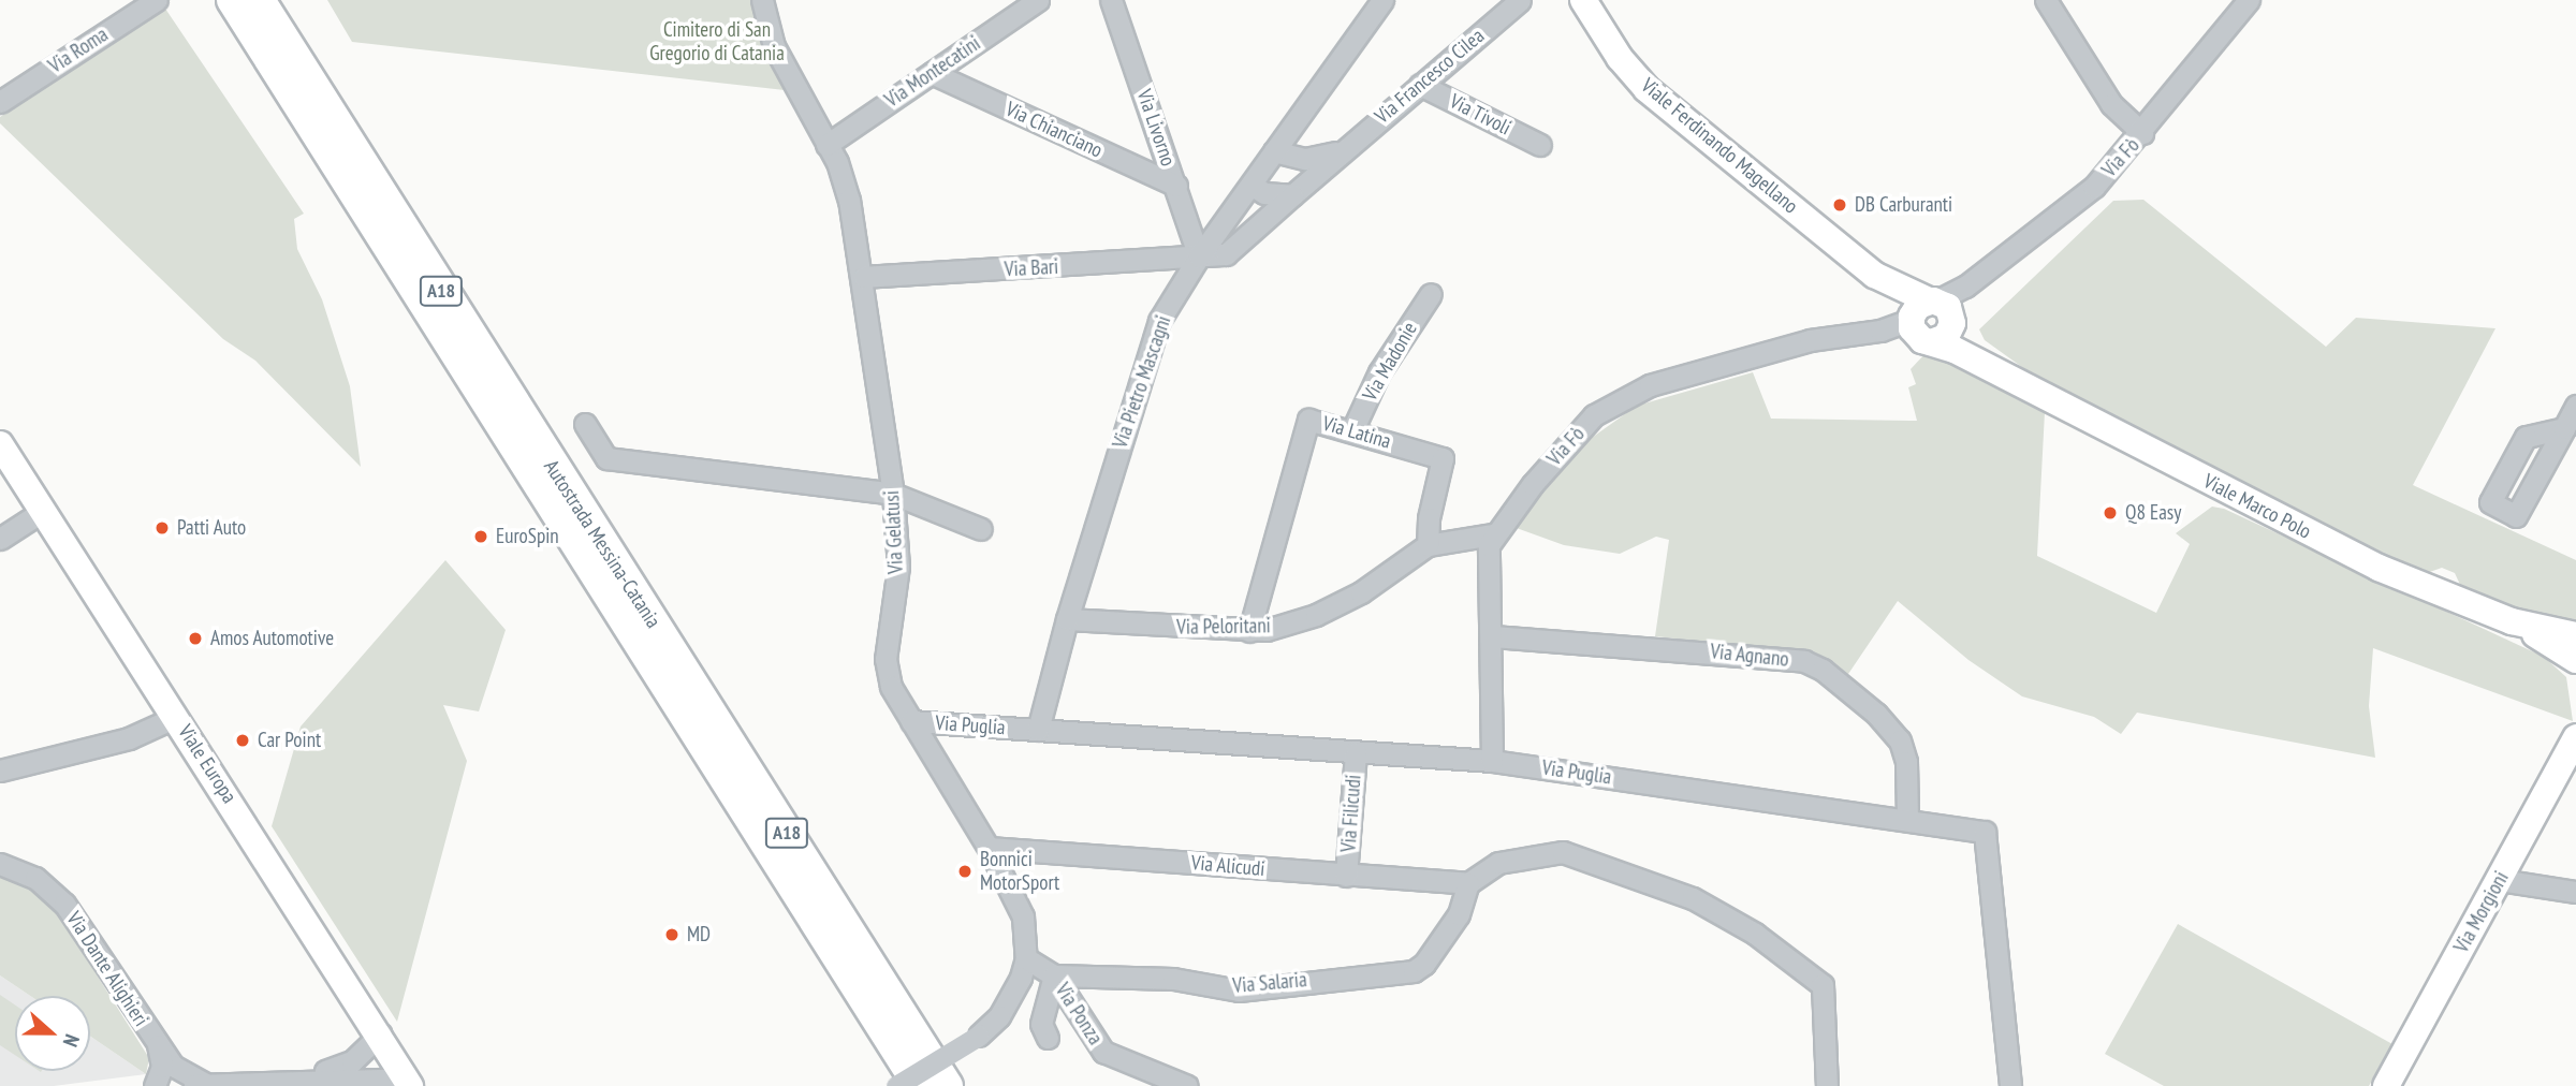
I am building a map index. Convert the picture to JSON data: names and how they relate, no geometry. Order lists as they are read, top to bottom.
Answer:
{
  "streets": {
    "highway": ["A18", "Autostrada Messina-Catania"],
    "main road": [
      "Viale Ferdinando Magellano",
      "Viale Marco Polo",
      "Viale Europa",
      "Via Morgioni"
    ],
    "street": [
      "Via Roma",
      "Via Montecatini",
      "Via Francesco Cilea",
      "Via Tivoli",
      "Via Livorno",
      "Via Chianciano",
      "Via Fò",
      "Via Bari",
      "Via Madonie",
      "Via Pietro Mascagni",
      "Via Latina",
      "Via Gelatusi",
      "Via Peloritani",
      "Via Agnano",
      "Via Puglia",
      "Via Filicudi",
      "Via Alicudi",
      "Via Dante Alighieri",
      "Via Salaria",
      "Via Ponza"
    ]
  },
  "crossings": [
    ["Via Montecatini", "Via Chianciano"],
    ["Via Montecatini", "Via Gelatusi"],
    ["Via Francesco Cilea", "Via Tivoli"],
    ["Via Francesco Cilea", "Via Bari"],
    ["Via Livorno", "Via Chianciano"],
    ["Via Livorno", "Via Bari"],
    ["Via Livorno", "Via Pietro Mascagni"],
    ["Via Fò", "Via Peloritani"],
    ["Via Bari", "Via Pietro Mascagni"],
    ["Via Bari", "Via Gelatusi"],
    ["Via Madonie", "Via Latina"],
    ["Via Pietro Mascagni", "Via Peloritani"],
    ["Via Pietro Mascagni", "Via Puglia"],
    ["Via Latina", "Via Peloritani"],
    ["Via Gelatusi", "Via Puglia"],
    ["Via Gelatusi", "Via Alicudi"],
    ["Via Agnano", "Via Puglia"],
    ["Via Puglia", "Via Filicudi"],
    ["Via Filicudi", "Via Alicudi"],
    ["Via Alicudi", "Via Salaria"],
    ["Via Salaria", "Via Ponza"]
  ],
  "parks": ["Cimitero di San Gregorio di Catania"],
  "places": [
    "DB Carburanti",
    "Q8 Easy",
    "Patti Auto",
    "EuroSpin",
    "Amos Automotive",
    "Car Point",
    "Bonnici MotorSport",
    "MD"
  ],
  "north": "right"
}
